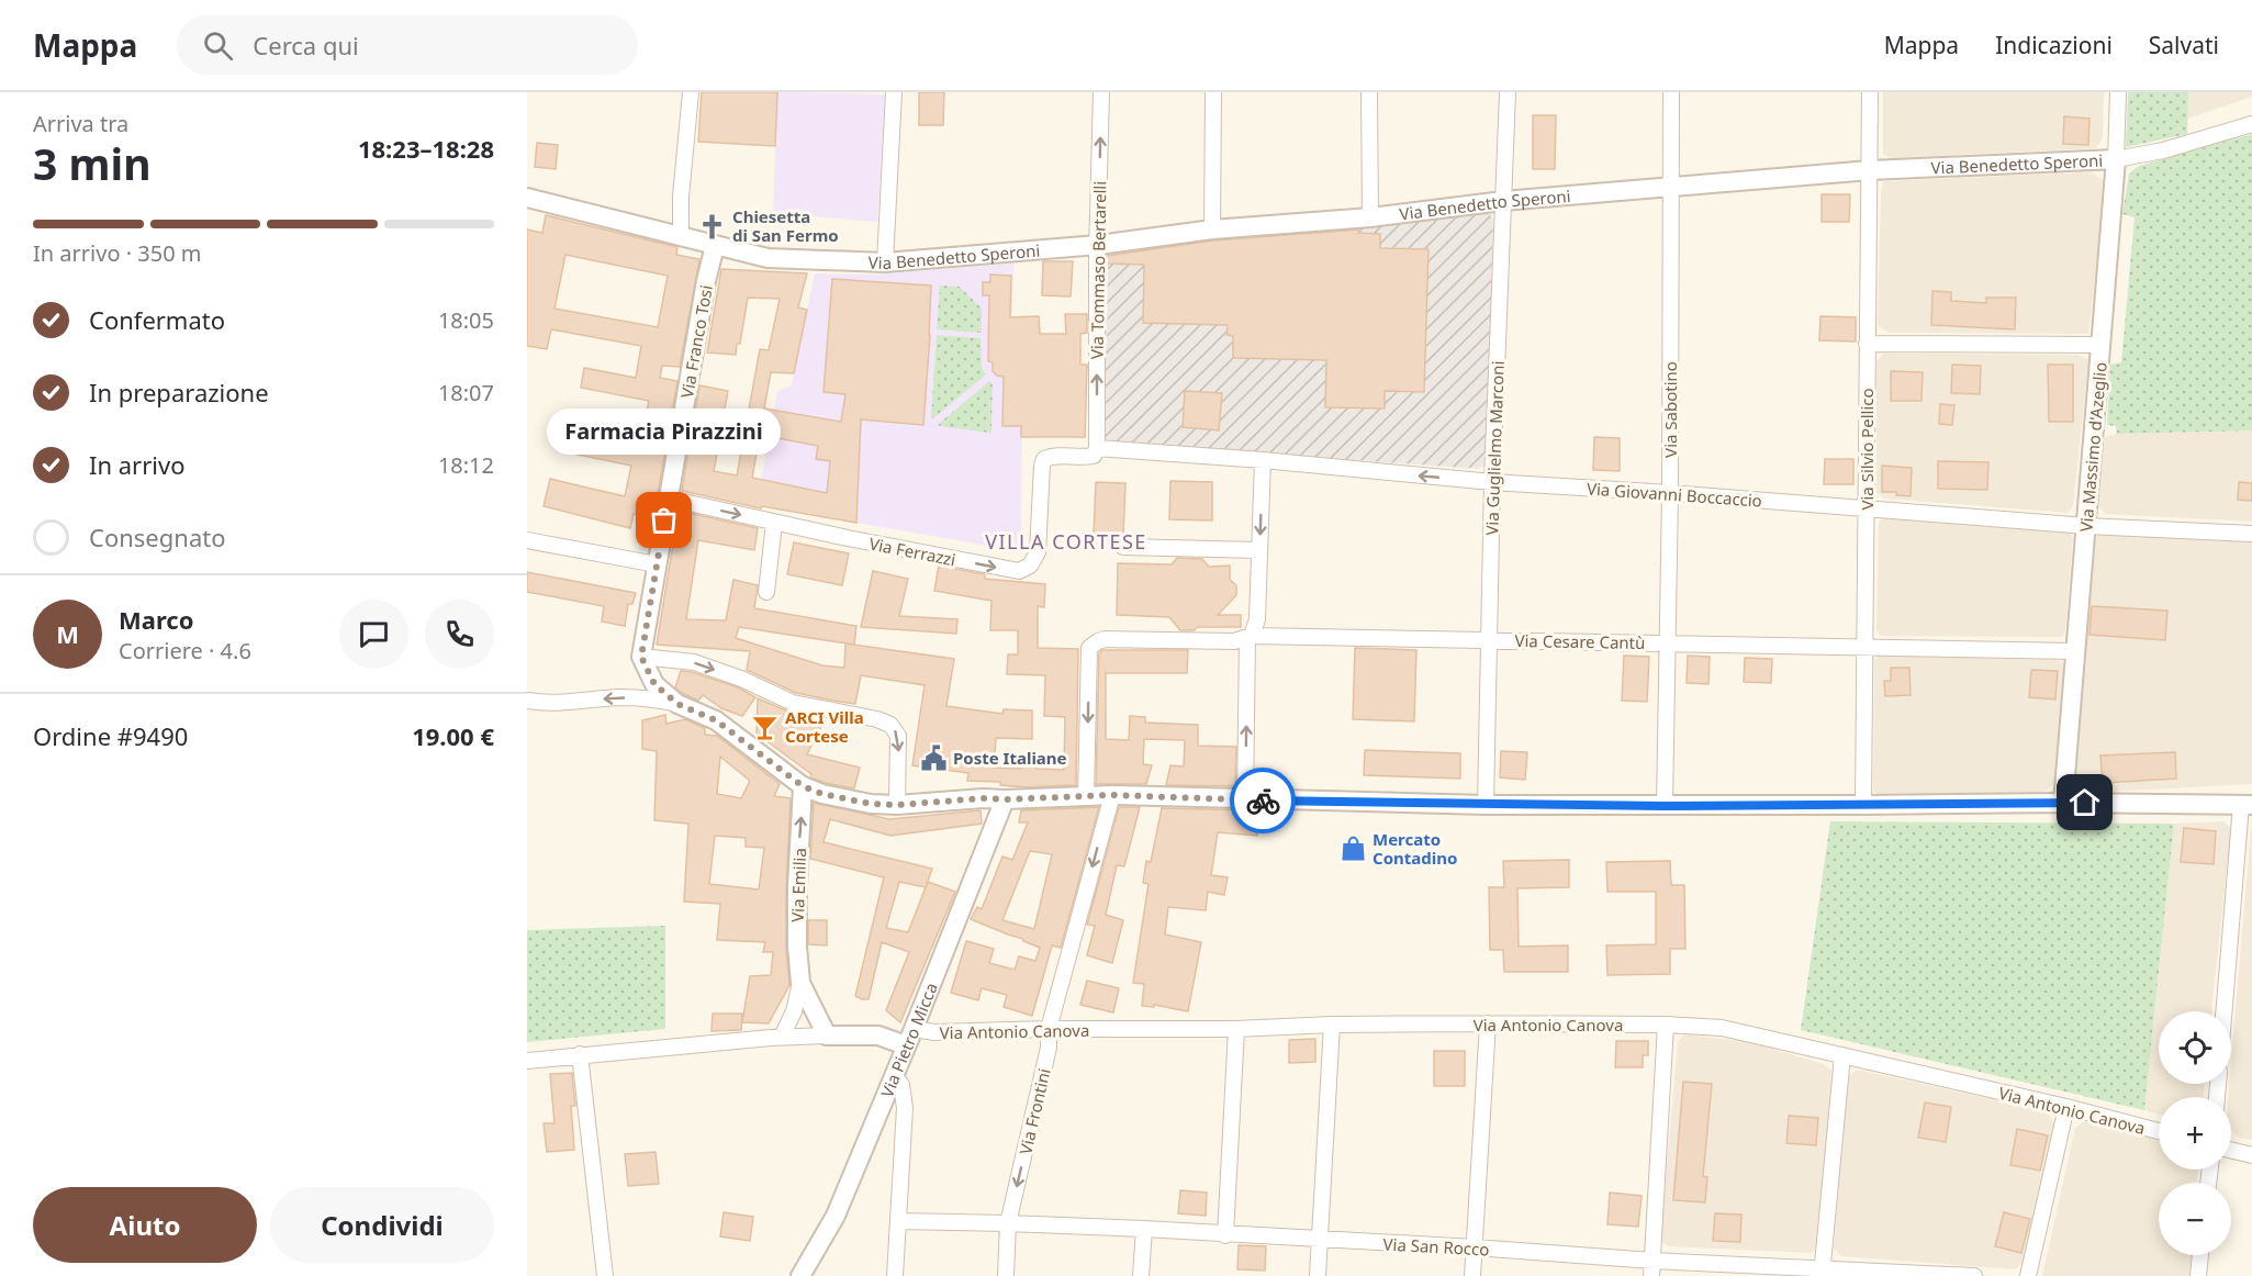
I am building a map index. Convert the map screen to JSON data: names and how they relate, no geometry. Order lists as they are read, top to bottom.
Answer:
{
  "streets": {
    "street": [
      "Via Benedetto Speroni",
      "Via Tommaso Bertarelli",
      "Via Franco Tosi",
      "Via Sabotino",
      "Via Massimo d'Azeglio",
      "Via Guglielmo Marconi",
      "Via Silvio Pellico",
      "Via Giovanni Boccaccio",
      "Via Ferrazzi",
      "Via Cesare Cantù",
      "Via Emilia",
      "Via Antonio Canova",
      "Via Pietro Micca",
      "Via Frontini",
      "Via San Rocco"
    ]
  },
  "crossings": [
    ["Via Benedetto Speroni", "Via Tommaso Bertarelli"],
    ["Via Benedetto Speroni", "Via Franco Tosi"],
    ["Via Benedetto Speroni", "Via Sabotino"],
    ["Via Benedetto Speroni", "Via Massimo d'Azeglio"],
    ["Via Benedetto Speroni", "Via Guglielmo Marconi"],
    ["Via Benedetto Speroni", "Via Silvio Pellico"],
    ["Via Tommaso Bertarelli", "Via Giovanni Boccaccio"],
    ["Via Tommaso Bertarelli", "Via Ferrazzi"],
    ["Via Franco Tosi", "Via Ferrazzi"],
    ["Via Sabotino", "Via Giovanni Boccaccio"],
    ["Via Sabotino", "Via Cesare Cantù"],
    ["Via Massimo d'Azeglio", "Via Giovanni Boccaccio"],
    ["Via Massimo d'Azeglio", "Via Cesare Cantù"],
    ["Via Guglielmo Marconi", "Via Giovanni Boccaccio"],
    ["Via Guglielmo Marconi", "Via Cesare Cantù"],
    ["Via Silvio Pellico", "Via Giovanni Boccaccio"],
    ["Via Silvio Pellico", "Via Cesare Cantù"],
    ["Via Giovanni Boccaccio", "Via Ferrazzi"],
    ["Via Antonio Canova", "Via Pietro Micca"],
    ["Via Antonio Canova", "Via Frontini"],
    ["Via Frontini", "Via San Rocco"]
  ],
  "one_way": ["Via Ferrazzi", "Via Emilia", "Via Frontini"],
  "districts": ["VILLA CORTESE"],
  "places": {
    "church": ["Chiesetta di San Fermo"],
    "other": ["Farmacia Pirazzini"],
    "bar": ["ARCI Villa Cortese"],
    "public building": ["Poste Italiane"],
    "shop": ["Mercato Contadino"]
  },
  "page": {
    "header": "Mappa",
    "search": "Cerca qui",
    "nav": ["Mappa", "Indicazioni", "Salvati"],
    "heading": ["3 min", "Arriva tra", "18:23–18:28"],
    "panel": [
      "Marco",
      "Corriere · 4.6",
      "Ordine #9490",
      "19.00 €"
    ],
    "bar": "In arrivo · 350 m",
    "list": [
      ["Confermato", "18:05"],
      ["In preparazione", "18:07"],
      ["In arrivo", "18:12"],
      "Consegnato"
    ],
    "bubble": "Farmacia Pirazzini",
    "round": "M",
    "map_buttons": ["+", "−"],
    "buttons": ["Aiuto", "Condividi"]
  }
}
